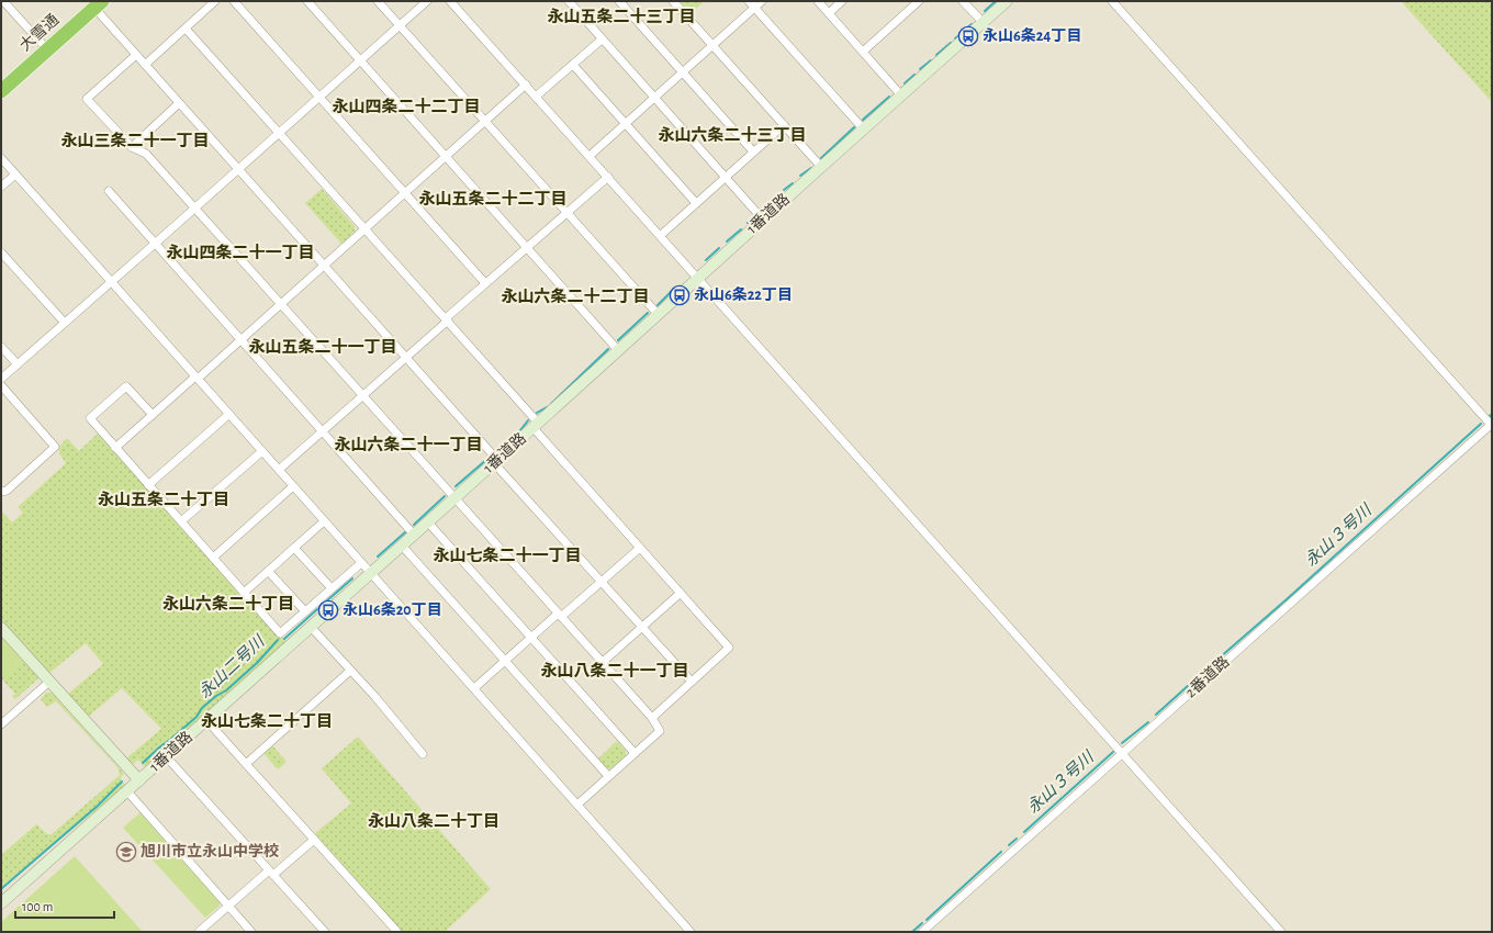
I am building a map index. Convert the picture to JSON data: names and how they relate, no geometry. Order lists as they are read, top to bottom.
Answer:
{
  "streets": {
    "highway": ["大雪通"],
    "street": ["1番道路", "2番道路"]
  },
  "districts": [
    "永山五条二十三丁目",
    "永山四条二十二丁目",
    "永山六条二十三丁目",
    "永山三条二十一丁目",
    "永山五条二十二丁目",
    "永山四条二十一丁目",
    "永山六条二十二丁目",
    "永山五条二十一丁目",
    "永山六条二十一丁目",
    "永山五条二十丁目",
    "永山七条二十一丁目",
    "永山六条二十丁目",
    "永山八条二十一丁目",
    "永山七条二十丁目",
    "永山八条二十丁目"
  ],
  "water": ["永山３号川", "永山二号川"],
  "places": {
    "bus stop": ["永山6条24丁目", "永山6条22丁目", "永山6条20丁目"],
    "school or university": ["旭川市立永山中学校"]
  },
  "scale_bar": "100 m"
}
